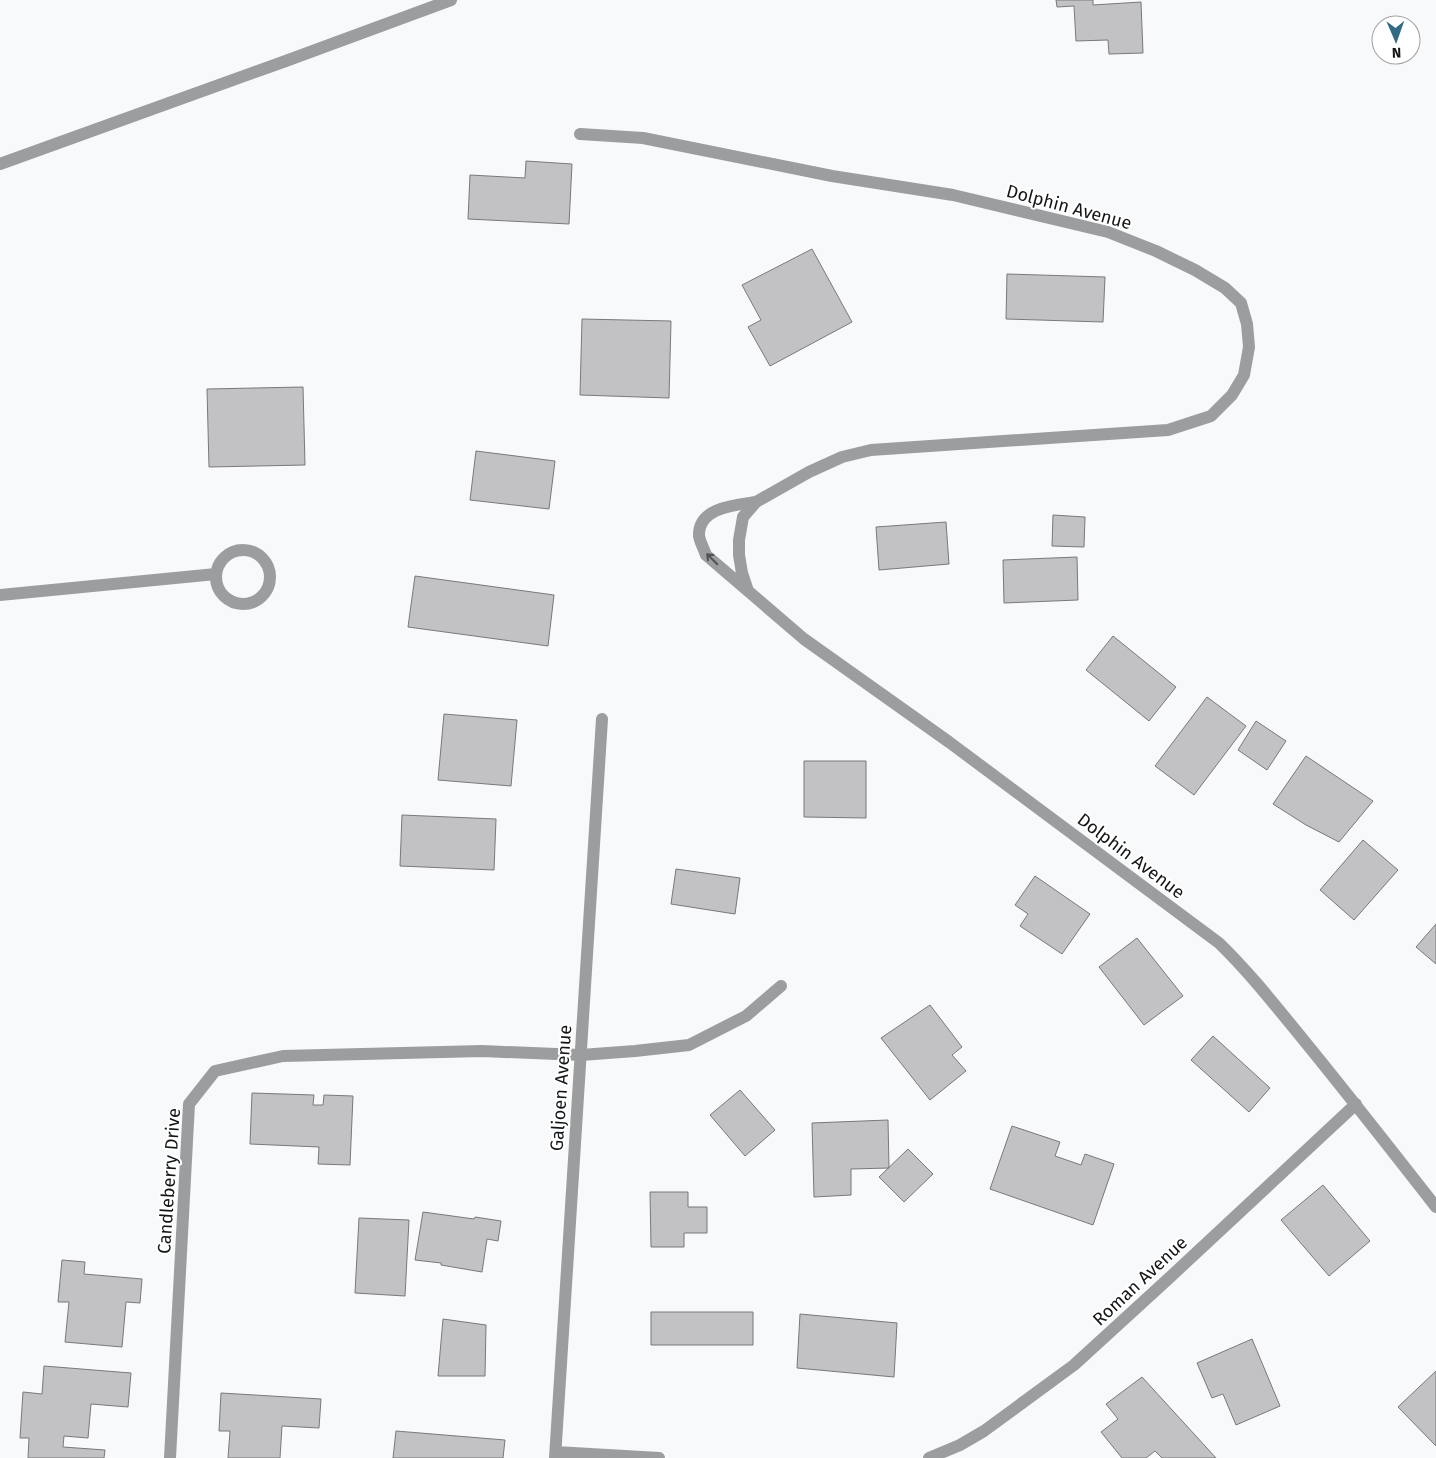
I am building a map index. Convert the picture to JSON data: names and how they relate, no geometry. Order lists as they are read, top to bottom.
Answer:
{
  "streets": {
    "street": [
      "Dolphin Avenue",
      "Galjoen Avenue",
      "Candleberry Drive",
      "Roman Avenue"
    ]
  },
  "crossings": [
    ["Dolphin Avenue", "Roman Avenue"],
    ["Galjoen Avenue", "Candleberry Drive"]
  ],
  "north": "bottom"
}
